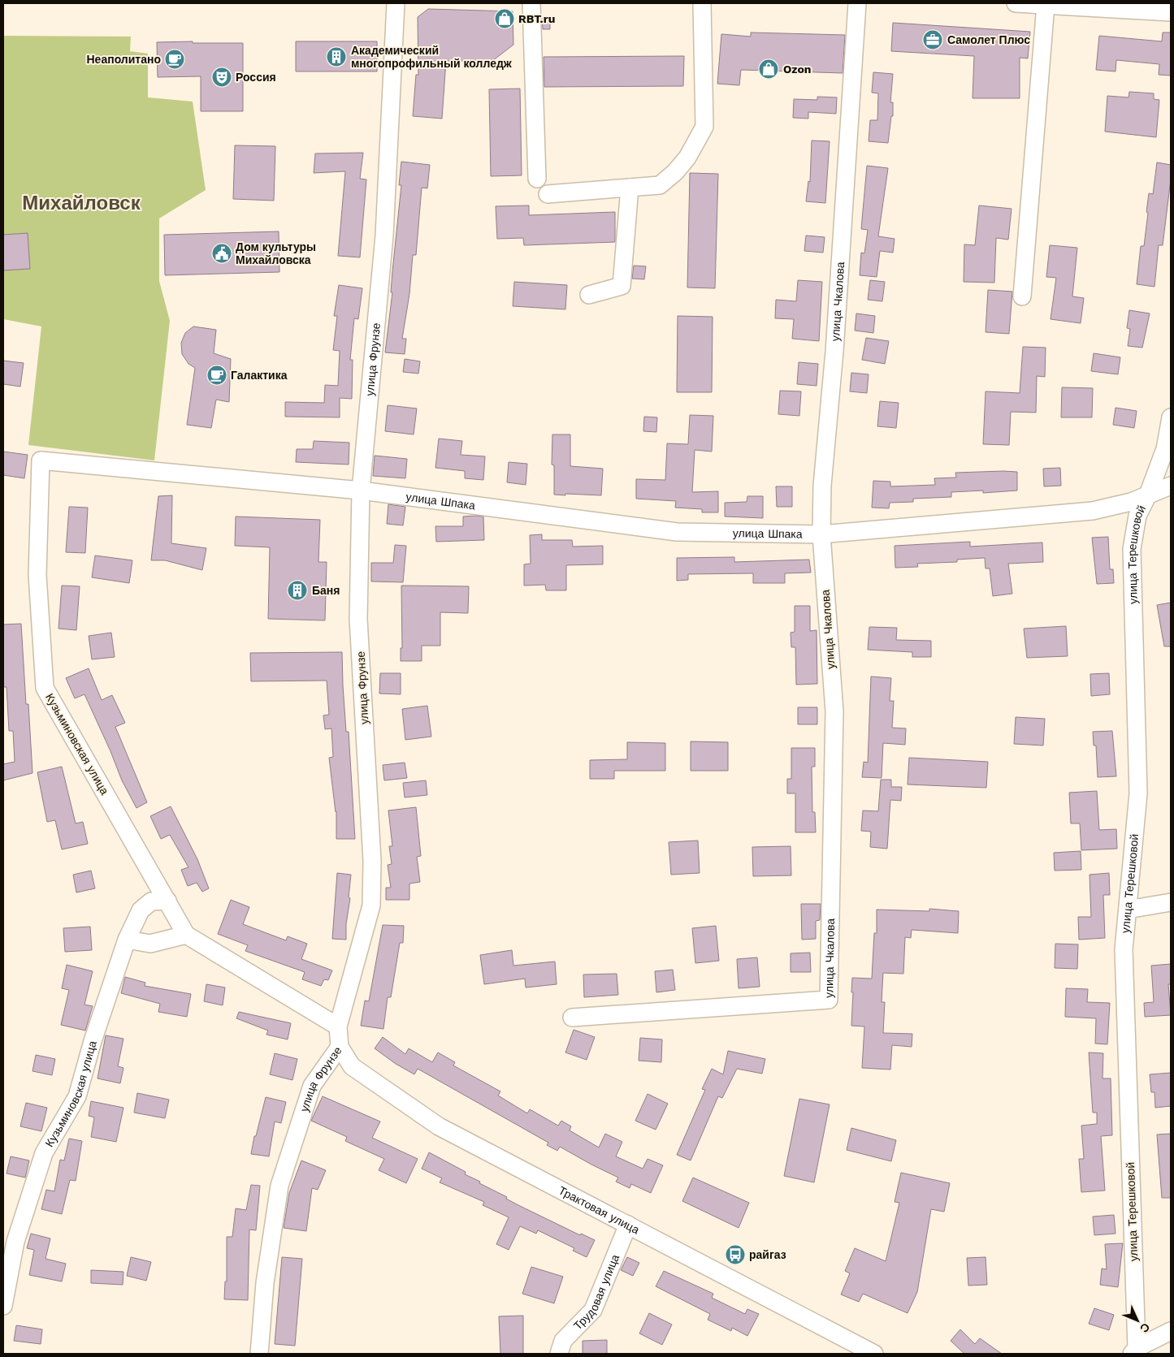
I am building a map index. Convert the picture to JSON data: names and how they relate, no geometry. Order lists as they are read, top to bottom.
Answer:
{
  "streets": {
    "street": [
      "улица Чкалова",
      "улица Фрунзе",
      "улица Шпака",
      "улица Терешковой",
      "Кузьминовская улица",
      "Трактовая улица",
      "Трудовая улица"
    ]
  },
  "crossings": [
    ["улица Чкалова", "улица Шпака"],
    ["улица Фрунзе", "улица Шпака"],
    ["улица Фрунзе", "Трактовая улица"],
    ["улица Шпака", "улица Терешковой"],
    ["улица Шпака", "Кузьминовская улица"],
    ["Трактовая улица", "Трудовая улица"]
  ],
  "districts": ["Михайловск"],
  "places": {
    "shop": ["RBT.ru", "Ozon"],
    "office": ["Самолет Плюс"],
    "building": ["Академический многопрофильный колледж", "Баня"],
    "cafe": ["Неаполитано", "Галактика"],
    "theatre": ["Россия"],
    "public building": ["Дом культуры Михайловска"],
    "bus stop": ["райгаз"]
  },
  "north": "bottom right"
}
